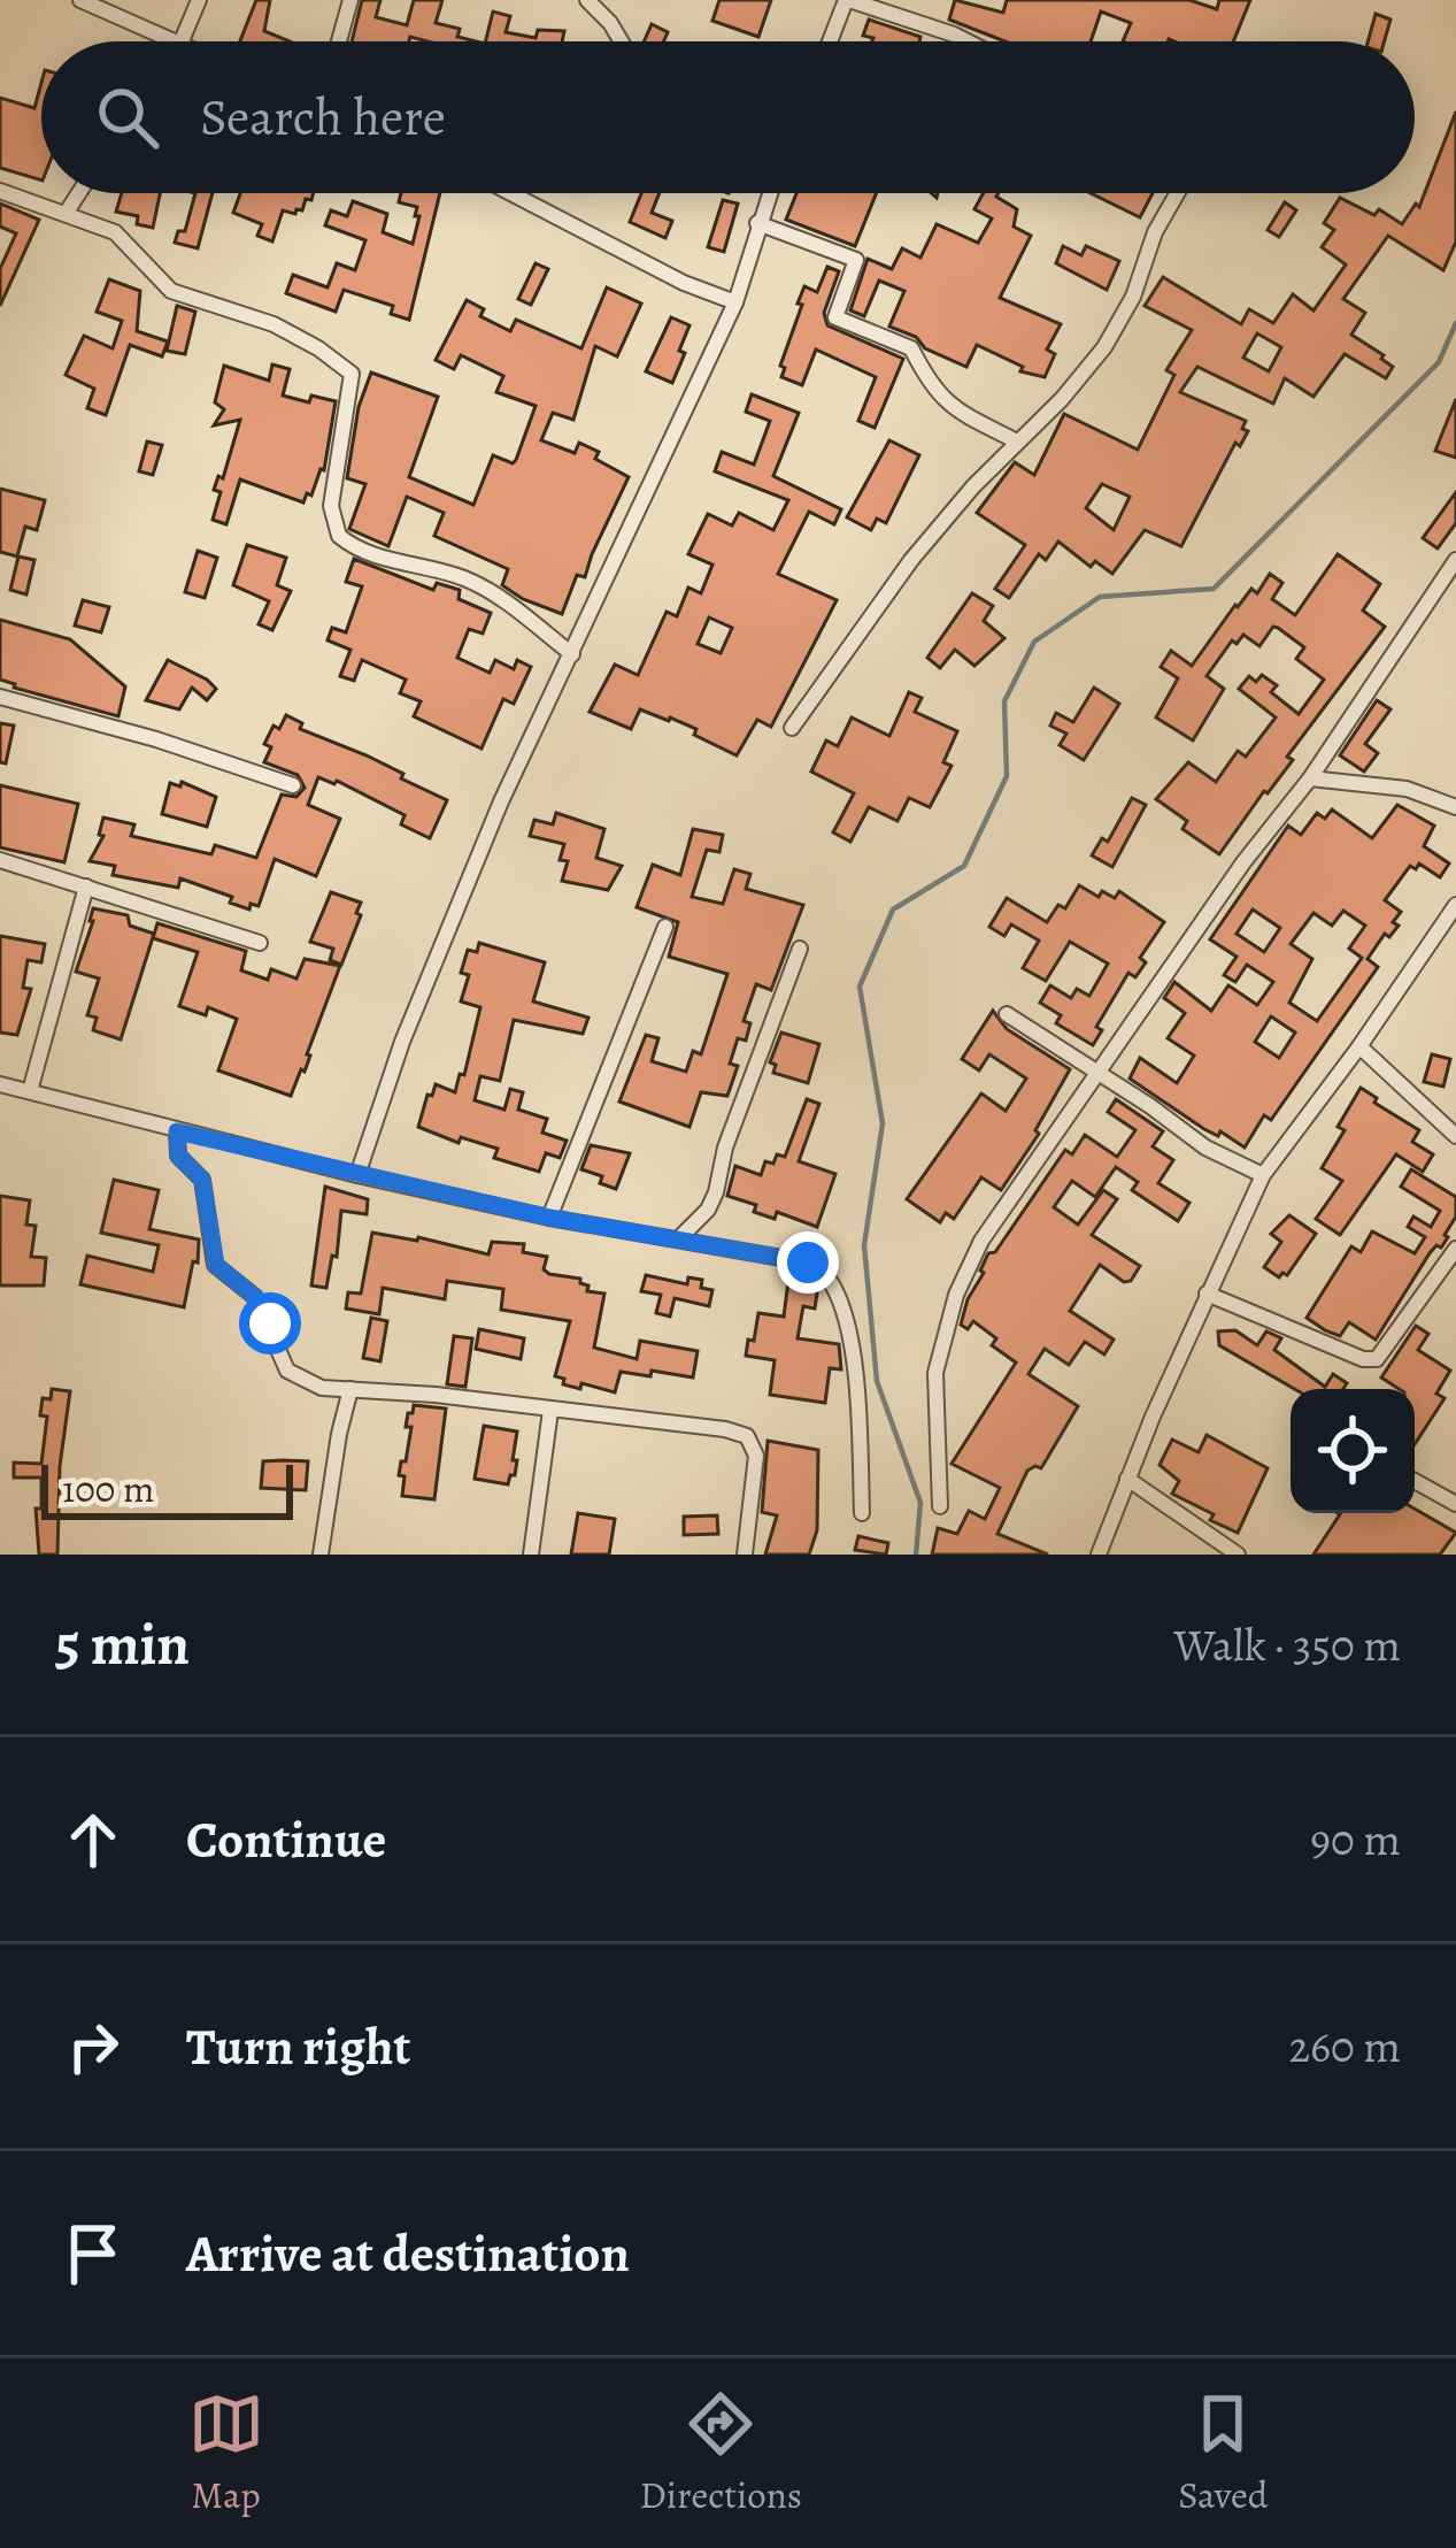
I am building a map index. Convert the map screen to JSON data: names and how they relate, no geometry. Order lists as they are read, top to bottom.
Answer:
{
  "scale_bar": "100 m",
  "page": {
    "search": "Search here",
    "scale": "100 m",
    "heading": ["5 min", "Walk · 350 m"],
    "list": [
      ["Continue", "90 m"],
      ["Turn right", "260 m"],
      "Arrive at destination"
    ],
    "nav": ["Map", "Directions", "Saved"]
  }
}
